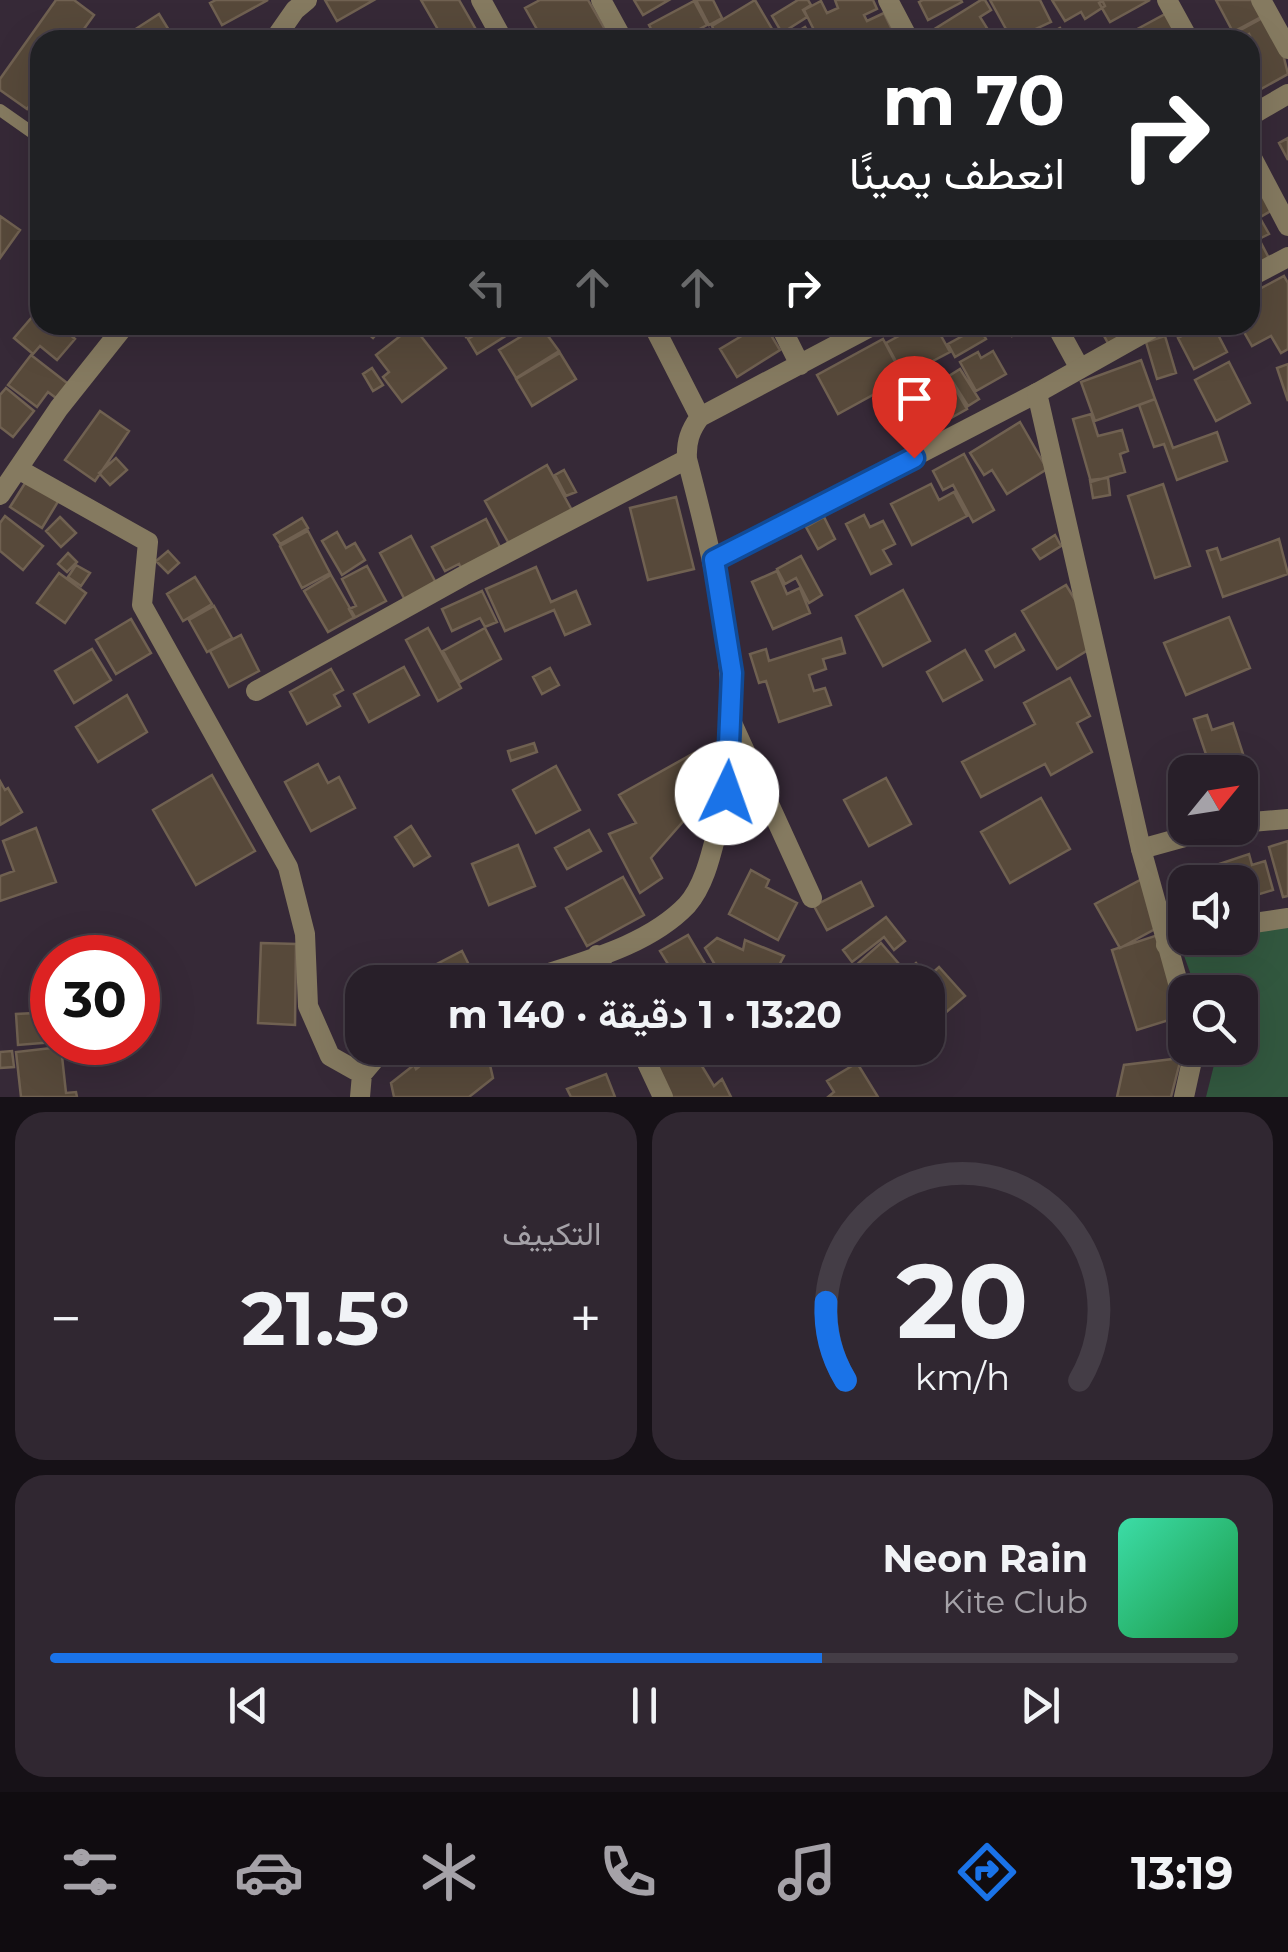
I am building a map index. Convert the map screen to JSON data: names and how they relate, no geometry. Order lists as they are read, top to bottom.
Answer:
{
  "north": "top right",
  "page": {
    "turn": ["70 m", "انعطف يمينًا"],
    "limit": "30",
    "trip": "13:20 · 1 دقيقة · 140 m",
    "tile": "التكييف",
    "heat": ["−", "21.5°", "+"],
    "song": ["Neon Rain", "Kite Club"],
    "tabs": "13:19",
    "gauge": ["20", "km/h"]
  }
}
